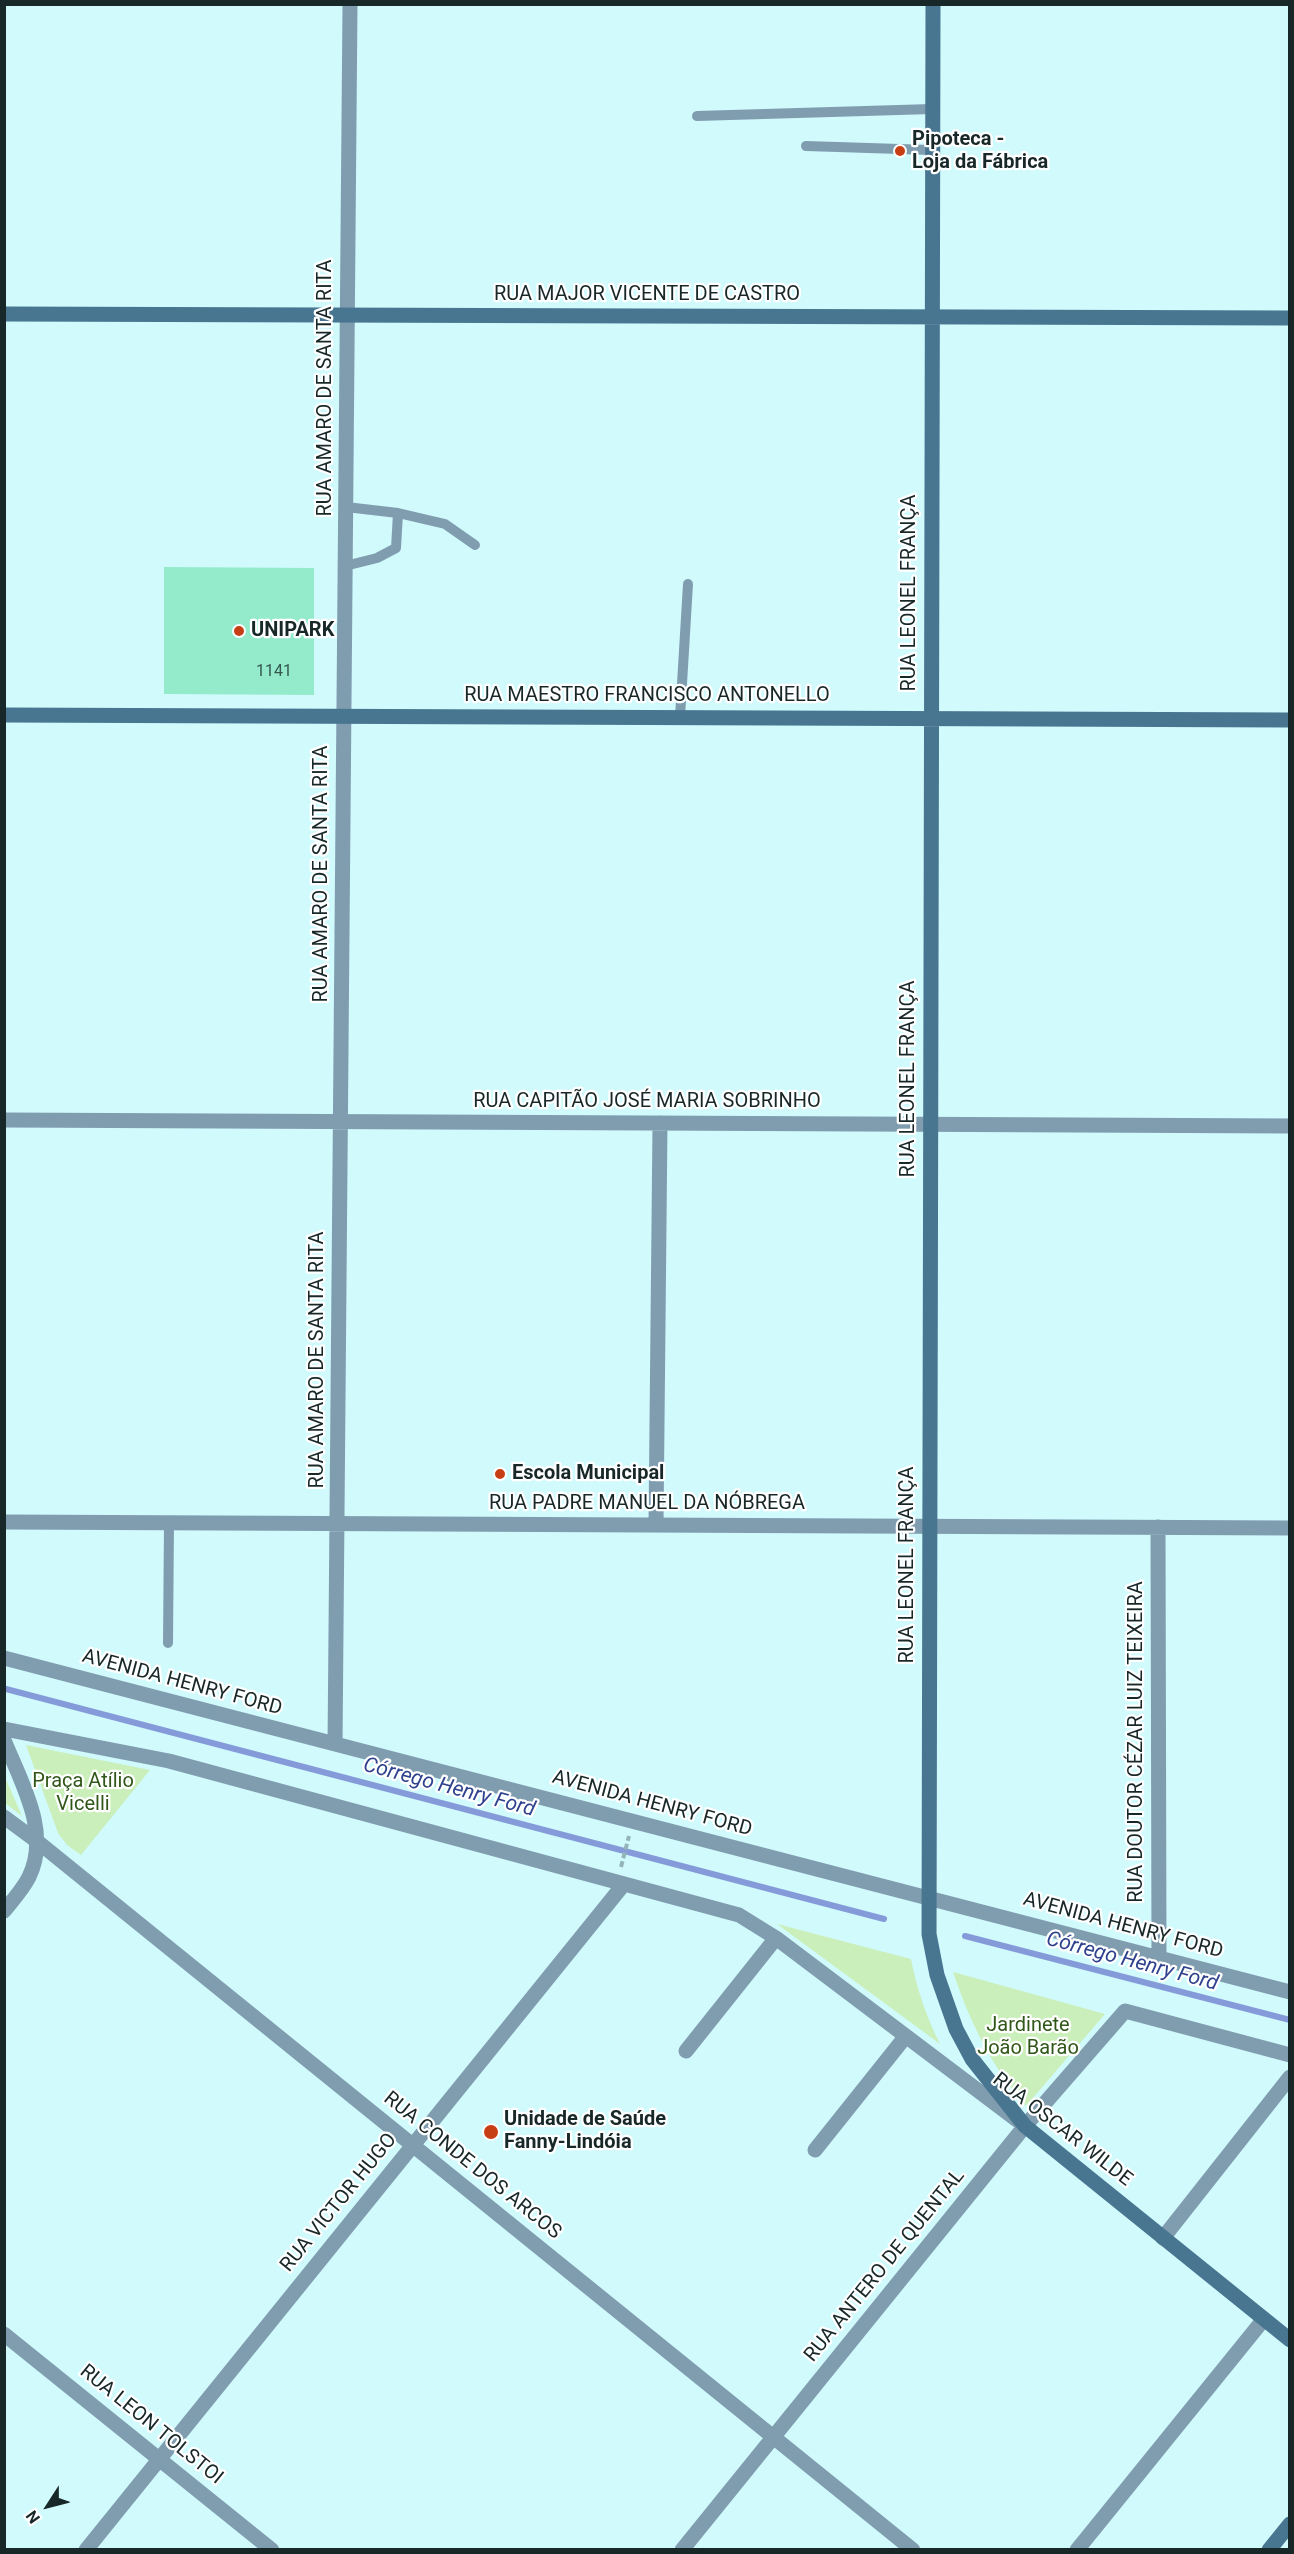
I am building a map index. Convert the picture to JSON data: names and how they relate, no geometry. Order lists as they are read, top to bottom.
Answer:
{
  "streets": {
    "street": [
      "RUA MAJOR VICENTE DE CASTRO",
      "RUA AMARO DE SANTA RITA",
      "RUA LEONEL FRANÇA",
      "RUA MAESTRO FRANCISCO ANTONELLO",
      "RUA CAPITÃO JOSÉ MARIA SOBRINHO",
      "RUA PADRE MANUEL DA NÓBREGA",
      "AVENIDA HENRY FORD",
      "RUA DOUTOR CÉZAR LUIZ TEIXEIRA",
      "RUA OSCAR WILDE",
      "RUA CONDE DOS ARCOS",
      "RUA VICTOR HUGO",
      "RUA ANTERO DE QUENTAL",
      "RUA LEON TOLSTOI"
    ]
  },
  "crossings": [
    ["RUA MAJOR VICENTE DE CASTRO", "RUA AMARO DE SANTA RITA"],
    ["RUA MAJOR VICENTE DE CASTRO", "RUA LEONEL FRANÇA"],
    ["RUA AMARO DE SANTA RITA", "RUA MAESTRO FRANCISCO ANTONELLO"],
    ["RUA AMARO DE SANTA RITA", "RUA CAPITÃO JOSÉ MARIA SOBRINHO"],
    ["RUA AMARO DE SANTA RITA", "RUA PADRE MANUEL DA NÓBREGA"],
    ["RUA AMARO DE SANTA RITA", "AVENIDA HENRY FORD"],
    ["RUA LEONEL FRANÇA", "RUA MAESTRO FRANCISCO ANTONELLO"],
    ["RUA LEONEL FRANÇA", "RUA CAPITÃO JOSÉ MARIA SOBRINHO"],
    ["RUA LEONEL FRANÇA", "RUA PADRE MANUEL DA NÓBREGA"],
    ["RUA LEONEL FRANÇA", "AVENIDA HENRY FORD"],
    ["RUA LEONEL FRANÇA", "RUA OSCAR WILDE"],
    ["RUA LEONEL FRANÇA", "RUA ANTERO DE QUENTAL"],
    ["RUA PADRE MANUEL DA NÓBREGA", "RUA DOUTOR CÉZAR LUIZ TEIXEIRA"],
    ["AVENIDA HENRY FORD", "RUA DOUTOR CÉZAR LUIZ TEIXEIRA"],
    ["RUA OSCAR WILDE", "RUA ANTERO DE QUENTAL"],
    ["RUA CONDE DOS ARCOS", "RUA VICTOR HUGO"],
    ["RUA CONDE DOS ARCOS", "RUA ANTERO DE QUENTAL"],
    ["RUA VICTOR HUGO", "RUA LEON TOLSTOI"]
  ],
  "water": ["Córrego Henry Ford"],
  "parks": ["Praça Atílio Vicelli", "Jardinete João Barão"],
  "places": [
    "Pipoteca - Loja da Fábrica",
    "UNIPARK",
    "Escola Municipal",
    "Unidade de Saúde Fanny-Lindóia"
  ],
  "house_numbers": ["1141"],
  "north": "bottom left"
}
